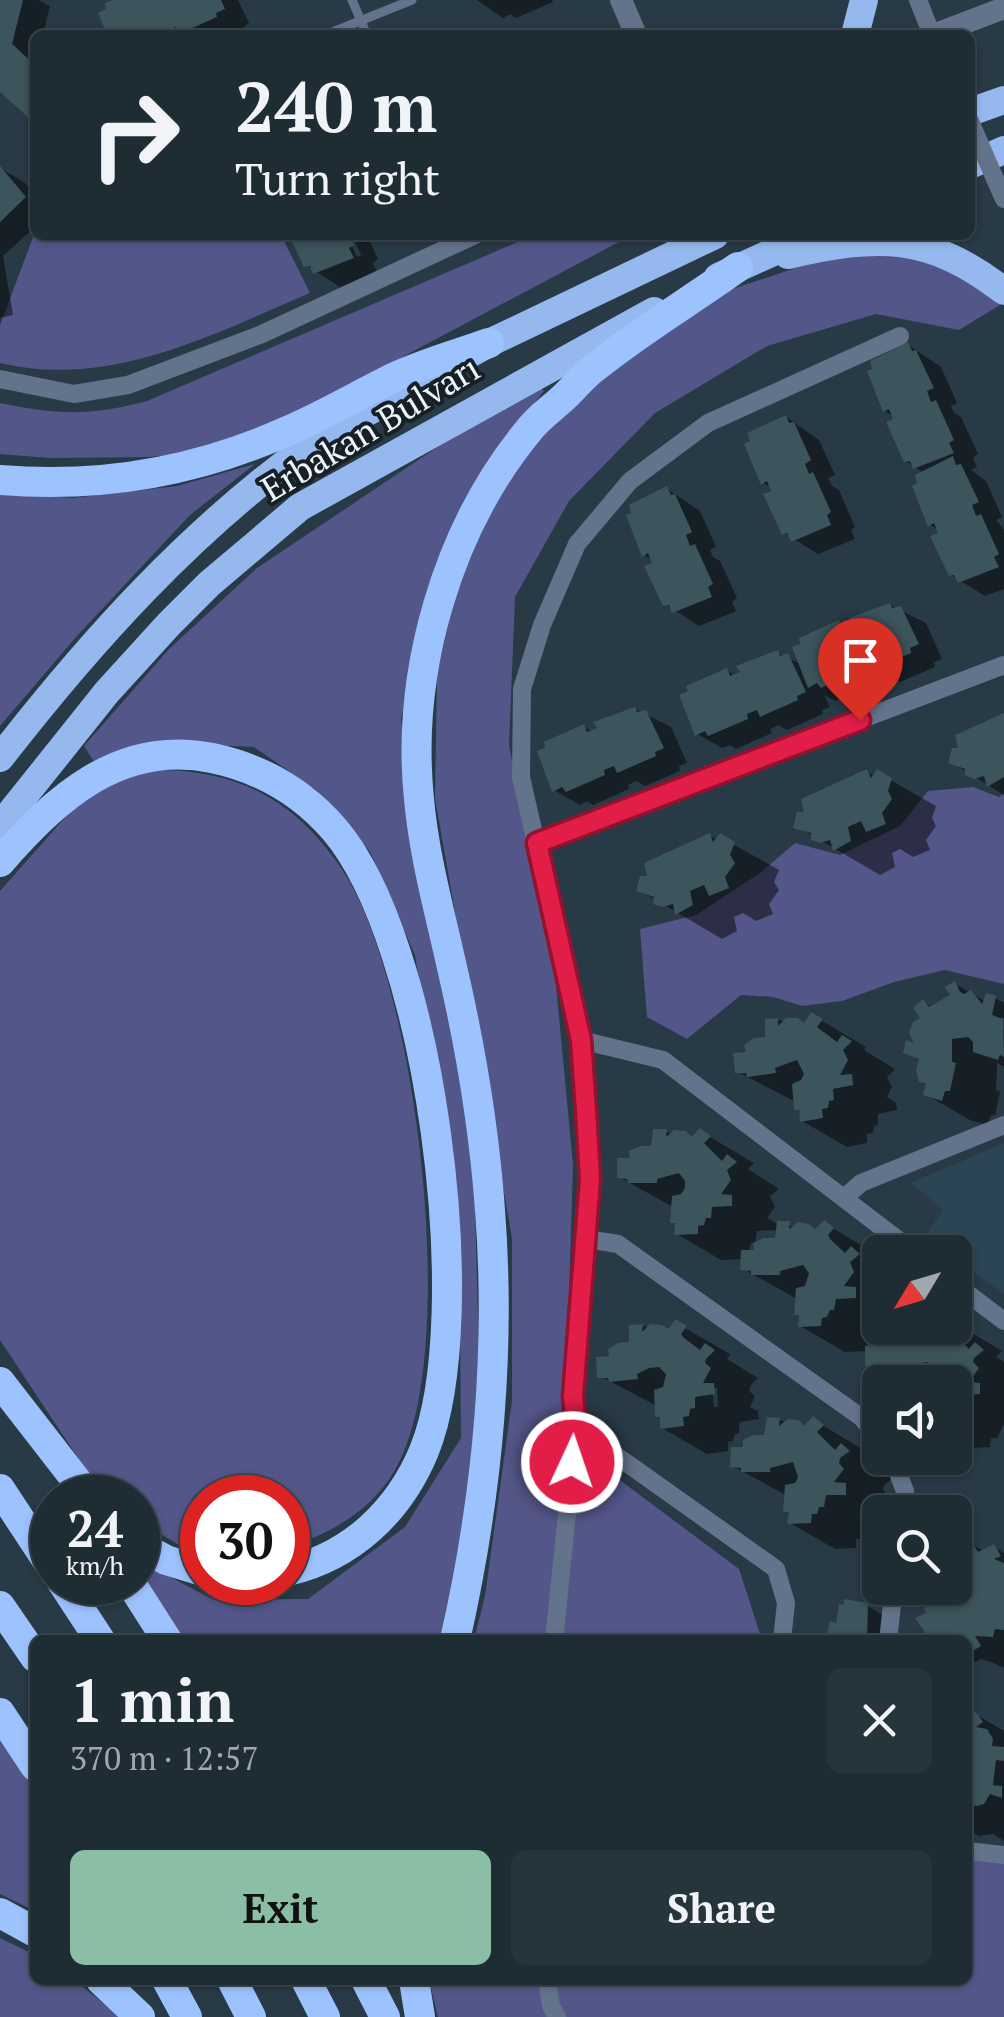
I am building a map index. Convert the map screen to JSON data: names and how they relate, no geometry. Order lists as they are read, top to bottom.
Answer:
{
  "streets": {
    "highway": ["Erbakan Bulvarı"]
  },
  "north": "bottom left",
  "page": {
    "turn": ["240 m", "Turn right"],
    "speed": "24 km/h",
    "limit": "30",
    "heading": ["1 min", "370 m · 12:57"],
    "buttons": ["Exit", "Share"]
  }
}
